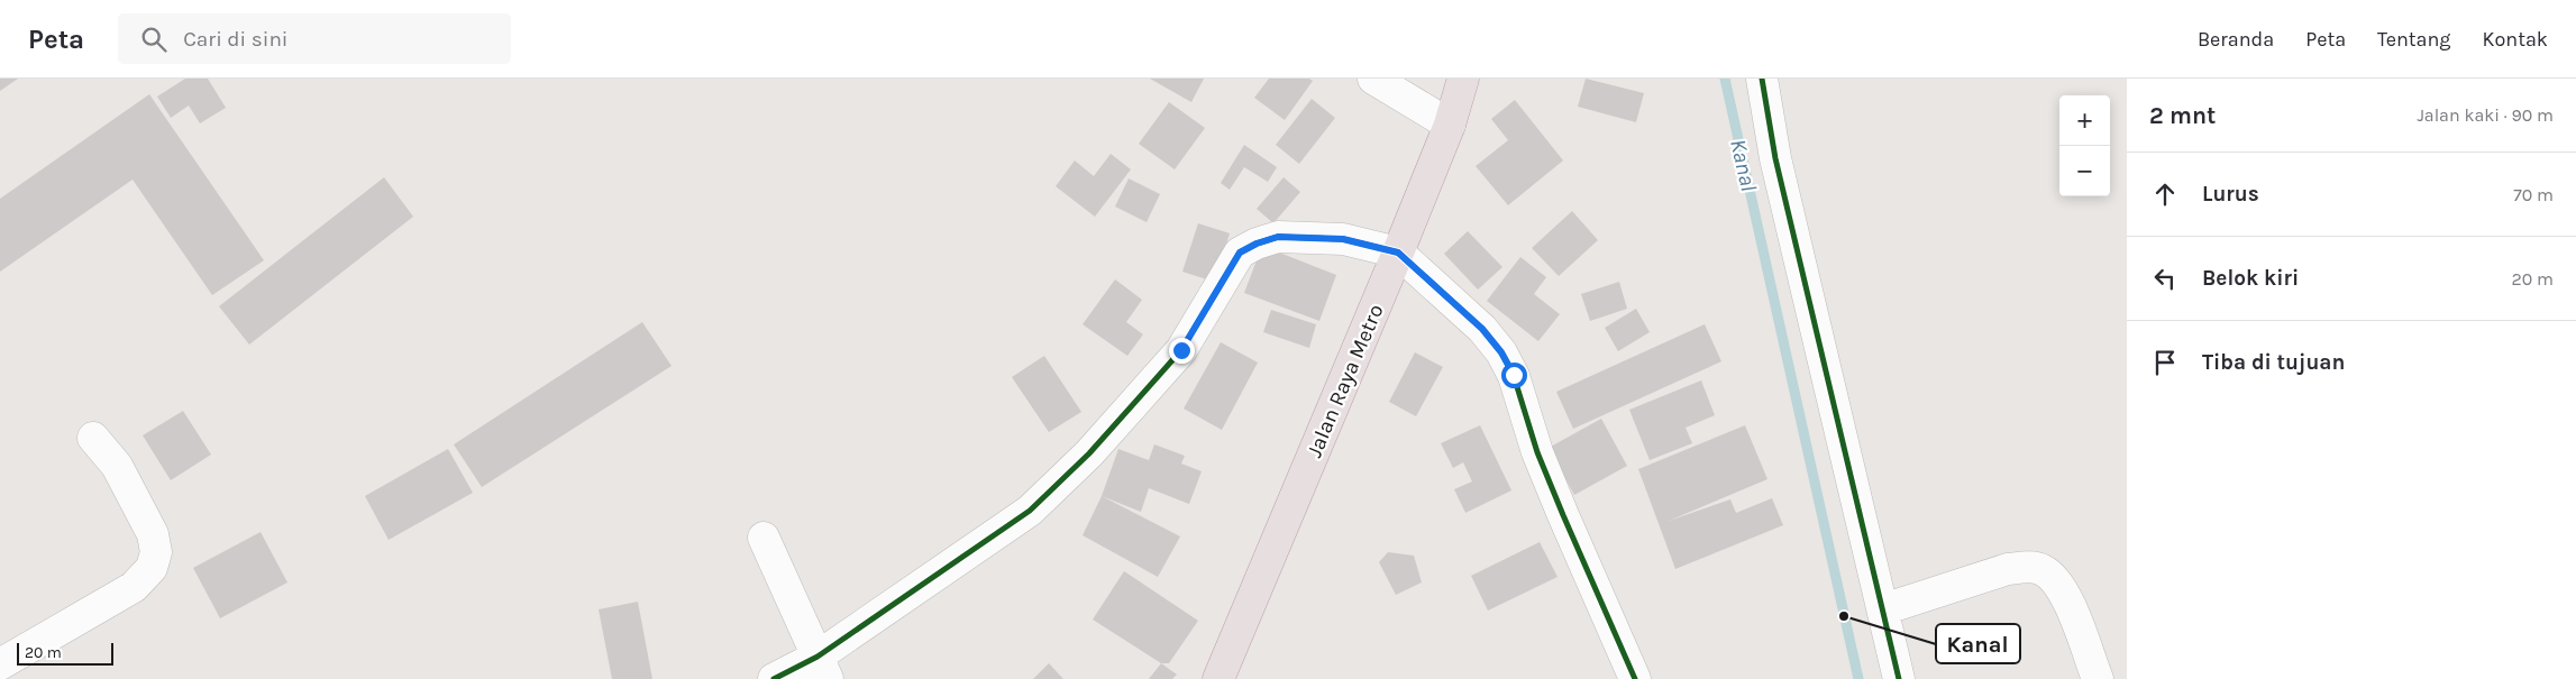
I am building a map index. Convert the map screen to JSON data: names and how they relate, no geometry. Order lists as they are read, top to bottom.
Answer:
{
  "streets": {
    "highway": ["Jalan Raya Metro"]
  },
  "water": ["Kanal"],
  "places": ["Kanal"],
  "scale_bar": "20 m",
  "page": {
    "header": "Peta",
    "search": "Cari di sini",
    "nav": [
      "Beranda",
      "Peta",
      "Tentang",
      "Kontak"
    ],
    "heading": ["2 mnt", "Jalan kaki · 90 m"],
    "map_buttons": ["+", "−"],
    "list": [
      ["Lurus", "70 m"],
      ["Belok kiri", "20 m"],
      "Tiba di tujuan"
    ],
    "scale": "20 m"
  }
}
